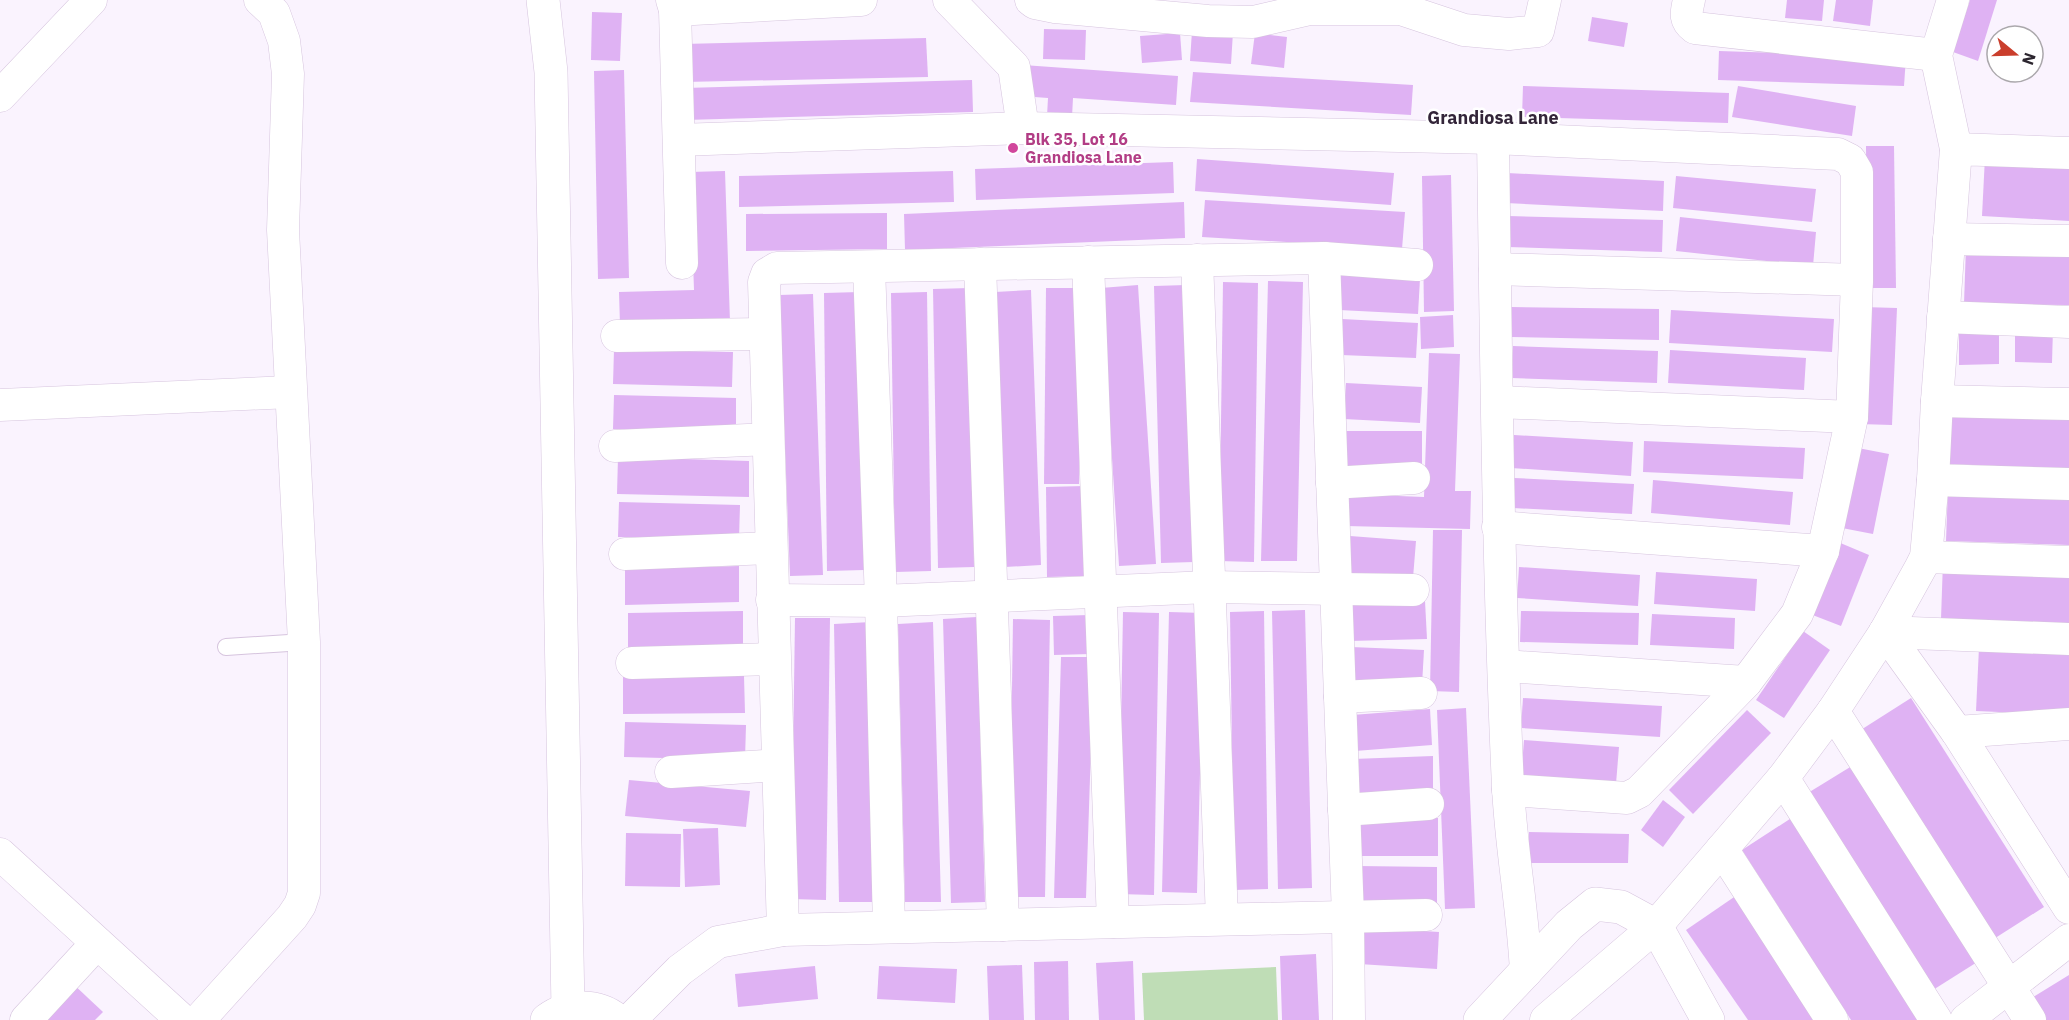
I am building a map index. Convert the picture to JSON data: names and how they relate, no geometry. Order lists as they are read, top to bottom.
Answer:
{
  "districts": ["Grandiosa Lane"],
  "places": ["Blk 35, Lot 16 Grandiosa Lane"],
  "north": "right"
}
